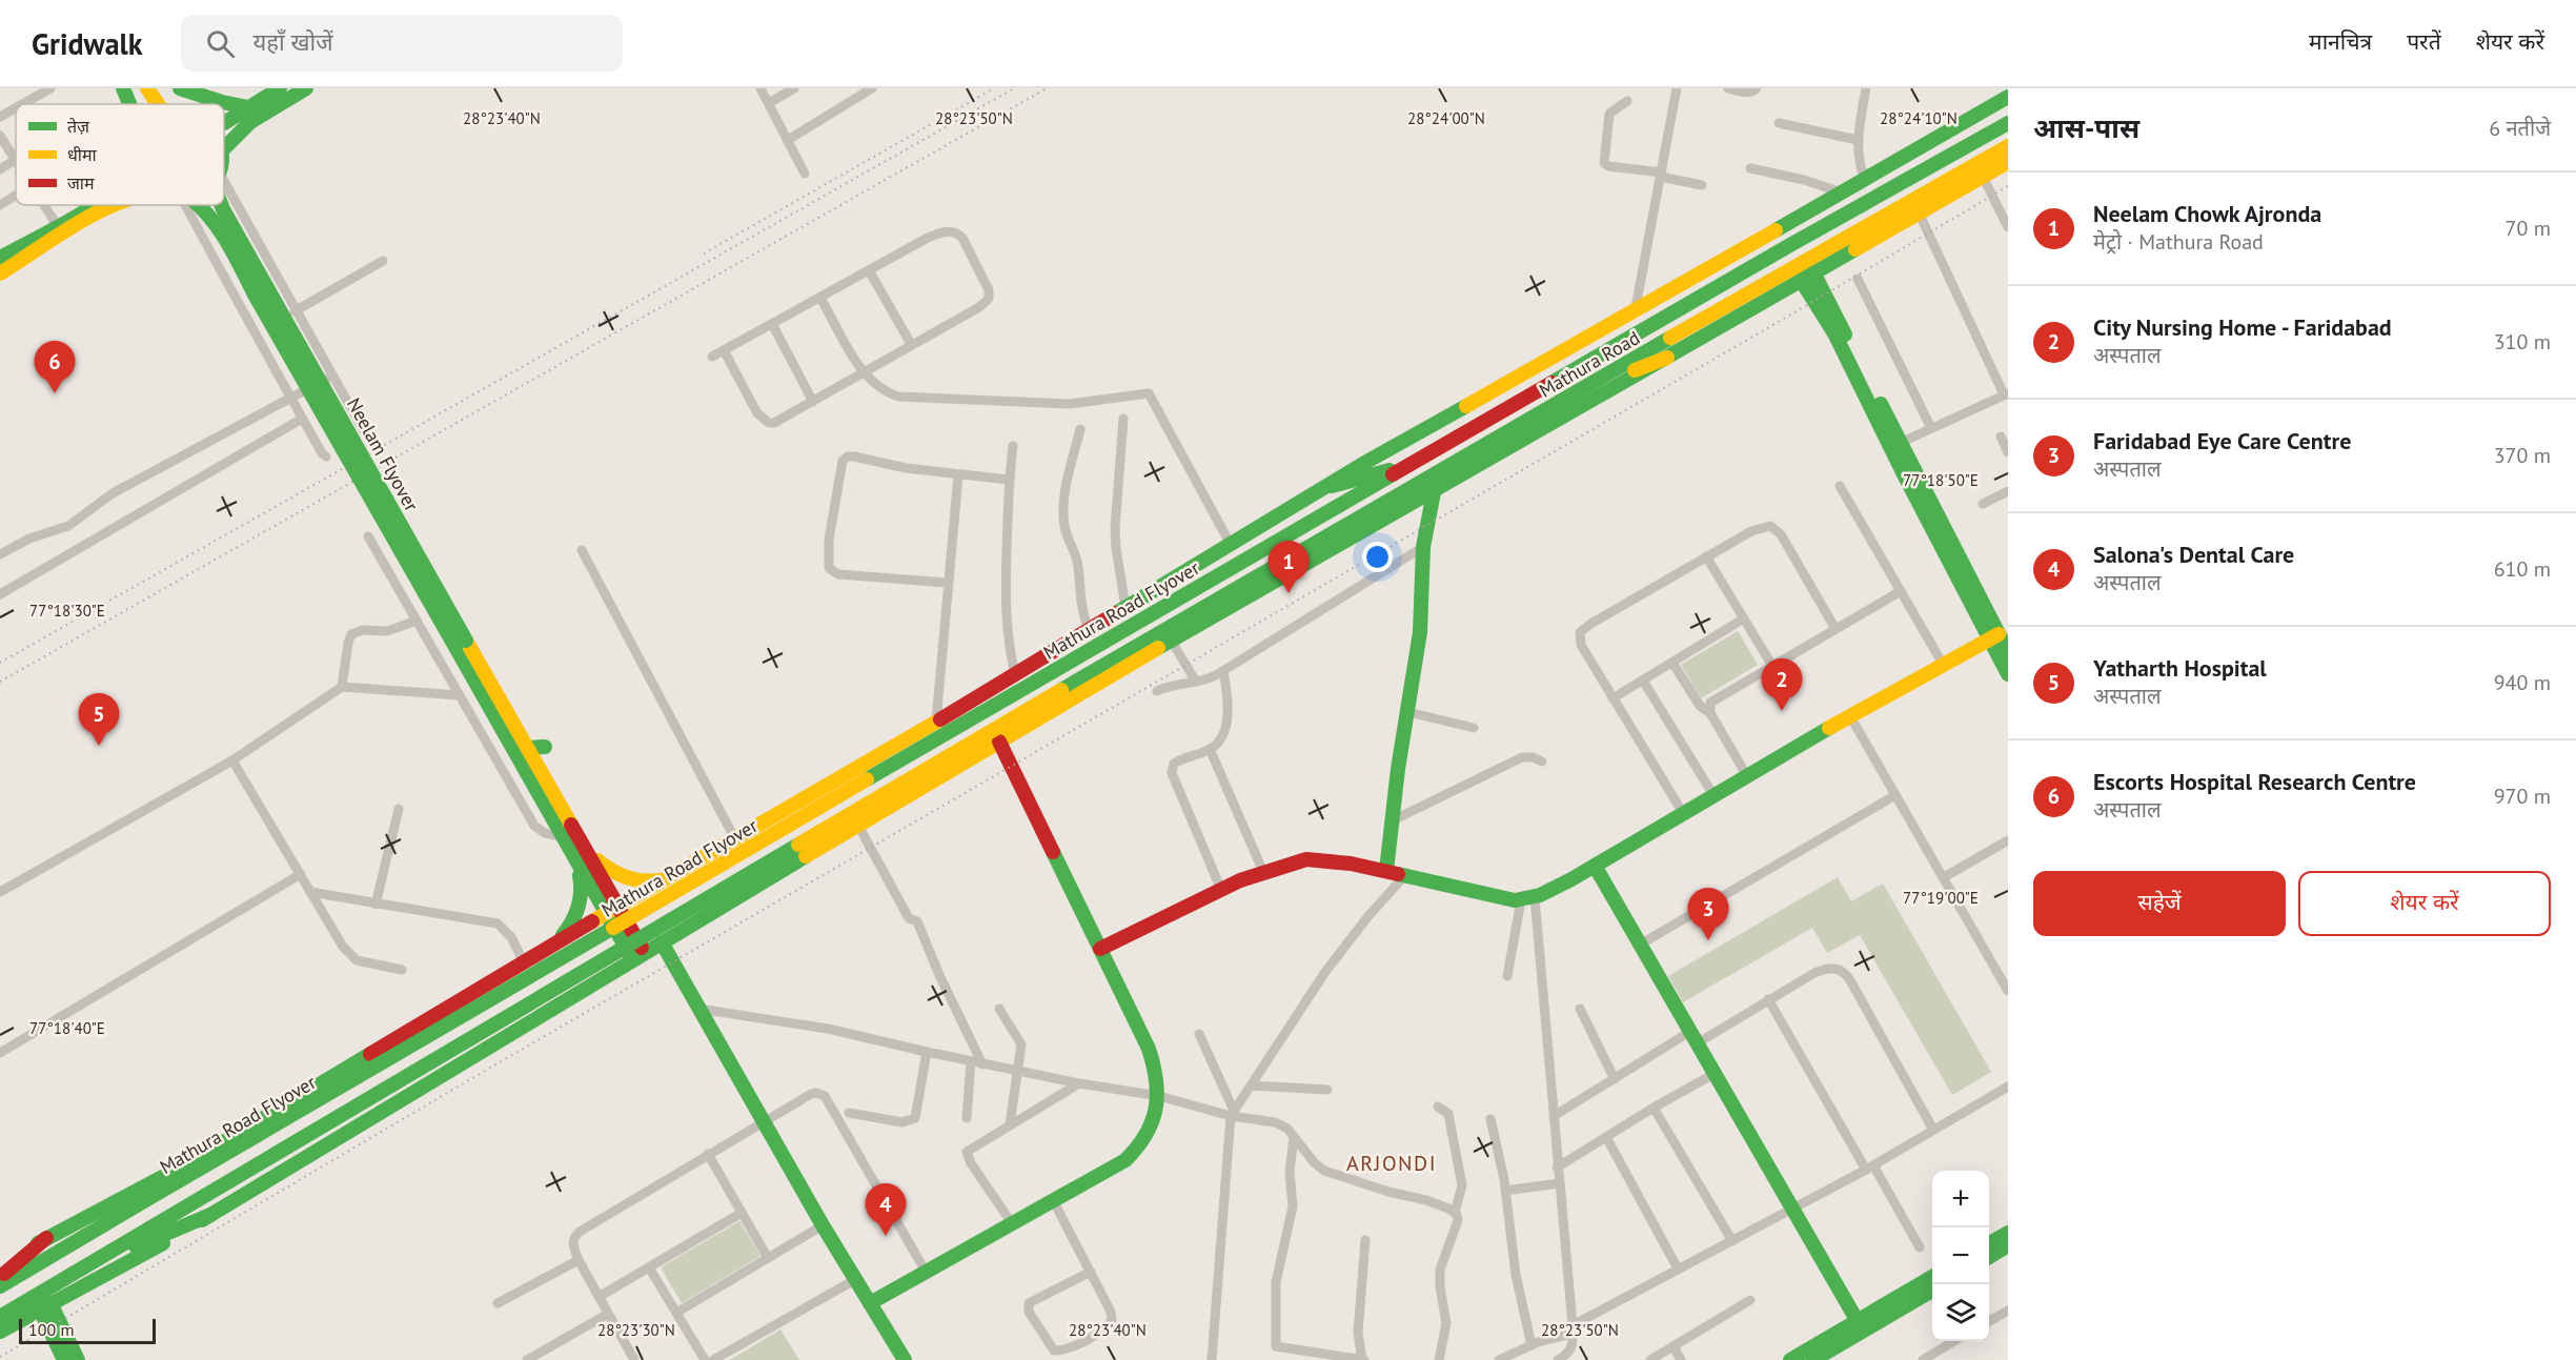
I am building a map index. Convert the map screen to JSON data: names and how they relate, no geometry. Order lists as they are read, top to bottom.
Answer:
{
  "streets": {
    "main road": ["Mathura Road", "Neelam Flyover", "Mathura Road Flyover"]
  },
  "crossings": [
    ["Mathura Road", "Mathura Road Flyover"]
  ],
  "districts": ["ARJONDI"],
  "legend": ["तेज़", "धीमा", "जाम"],
  "scale_bar": "100 m",
  "page": {
    "header": "Gridwalk",
    "search": "यहाँ खोजें",
    "nav": ["मानचित्र", "परतें", "शेयर करें"],
    "heading": ["आस-पास", "6 नतीजे"],
    "list": [
      {
        "mark": "1",
        "name": "Neelam Chowk Ajronda",
        "note": "मेट्रो · Mathura Road",
        "value": "70 m"
      },
      {
        "mark": "2",
        "name": "City Nursing Home - Faridabad",
        "note": "अस्पताल",
        "value": "310 m"
      },
      {
        "mark": "3",
        "name": "Faridabad Eye Care Centre",
        "note": "अस्पताल",
        "value": "370 m"
      },
      {
        "mark": "4",
        "name": "Salona's Dental Care",
        "note": "अस्पताल",
        "value": "610 m"
      },
      {
        "mark": "5",
        "name": "Yatharth Hospital",
        "note": "अस्पताल",
        "value": "940 m"
      },
      {
        "mark": "6",
        "name": "Escorts Hospital Research Centre",
        "note": "अस्पताल",
        "value": "970 m"
      }
    ],
    "pins": [
      "6",
      "1",
      "2",
      "5",
      "3",
      "4"
    ],
    "buttons": ["सहेजें", "शेयर करें"],
    "map_buttons": ["+", "−"],
    "scale": "100 m"
  },
  "coordinates": [
    "28°23'40\"N",
    "28°23'50\"N",
    "28°24'00\"N",
    "28°24'10\"N",
    "77°18'50\"E",
    "77°18'30\"E",
    "77°19'00\"E",
    "77°18'40\"E",
    "28°23'30\"N"
  ]
}
